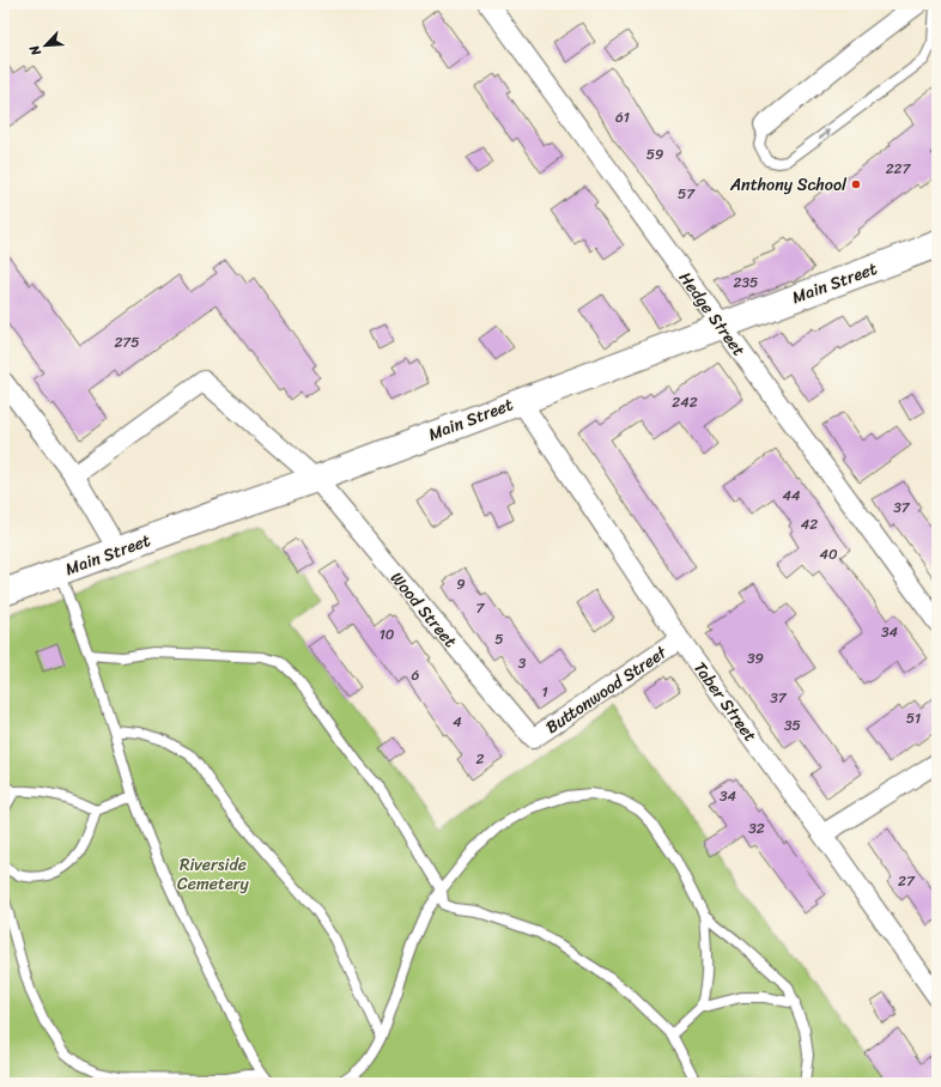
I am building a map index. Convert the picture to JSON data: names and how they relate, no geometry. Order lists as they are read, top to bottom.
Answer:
{
  "streets": {
    "main road": ["Main Street"],
    "street": [
      "Hedge Street",
      "Wood Street",
      "Buttonwood Street",
      "Taber Street"
    ]
  },
  "crossings": [
    ["Main Street", "Hedge Street"],
    ["Main Street", "Wood Street"],
    ["Main Street", "Taber Street"],
    ["Wood Street", "Buttonwood Street"],
    ["Buttonwood Street", "Taber Street"]
  ],
  "parks": ["Riverside Cemetery"],
  "places": ["Anthony School"],
  "house_numbers": [
    "61",
    "59",
    "227",
    "57",
    "235",
    "275",
    "242",
    "44",
    "37",
    "42",
    "40",
    "9",
    "7",
    "34",
    "10",
    "5",
    "39",
    "3",
    "6",
    "1",
    "37",
    "51",
    "4",
    "35",
    "2",
    "34",
    "32",
    "27"
  ],
  "north": "bottom left"
}
